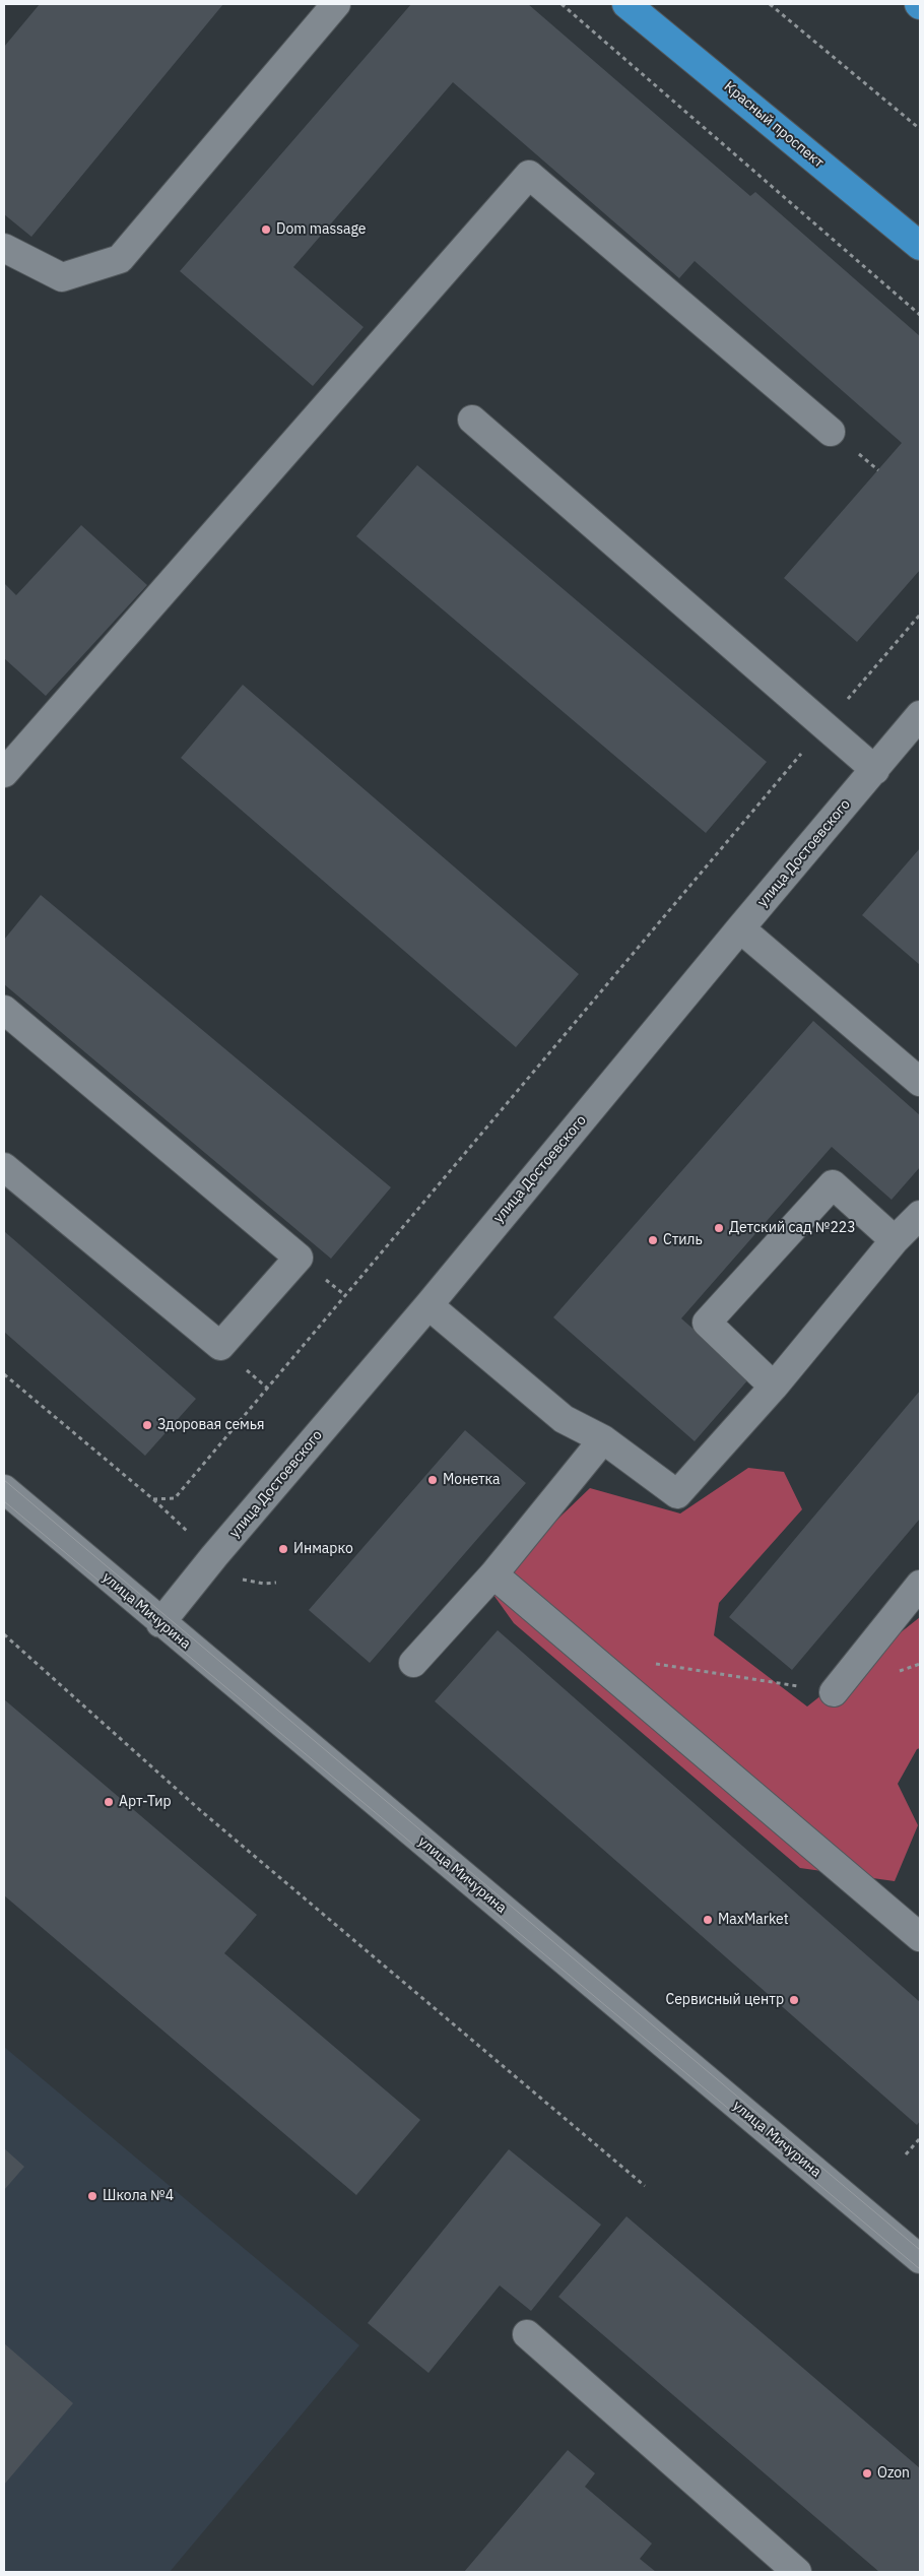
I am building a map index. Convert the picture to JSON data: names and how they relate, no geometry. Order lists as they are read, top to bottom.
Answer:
{
  "streets": {
    "main road": ["Красный проспект"],
    "street": ["улица Достоевского", "улица Мичурина"]
  },
  "crossings": [
    ["улица Достоевского", "улица Мичурина"]
  ],
  "places": [
    "Dom massage",
    "Детский сад №223",
    "Стиль",
    "Здоровая семья",
    "Монетка",
    "Инмарко",
    "Арт-Тир",
    "MaxMarket",
    "Сервисный центр",
    "Школа №4",
    "Ozon"
  ]
}
